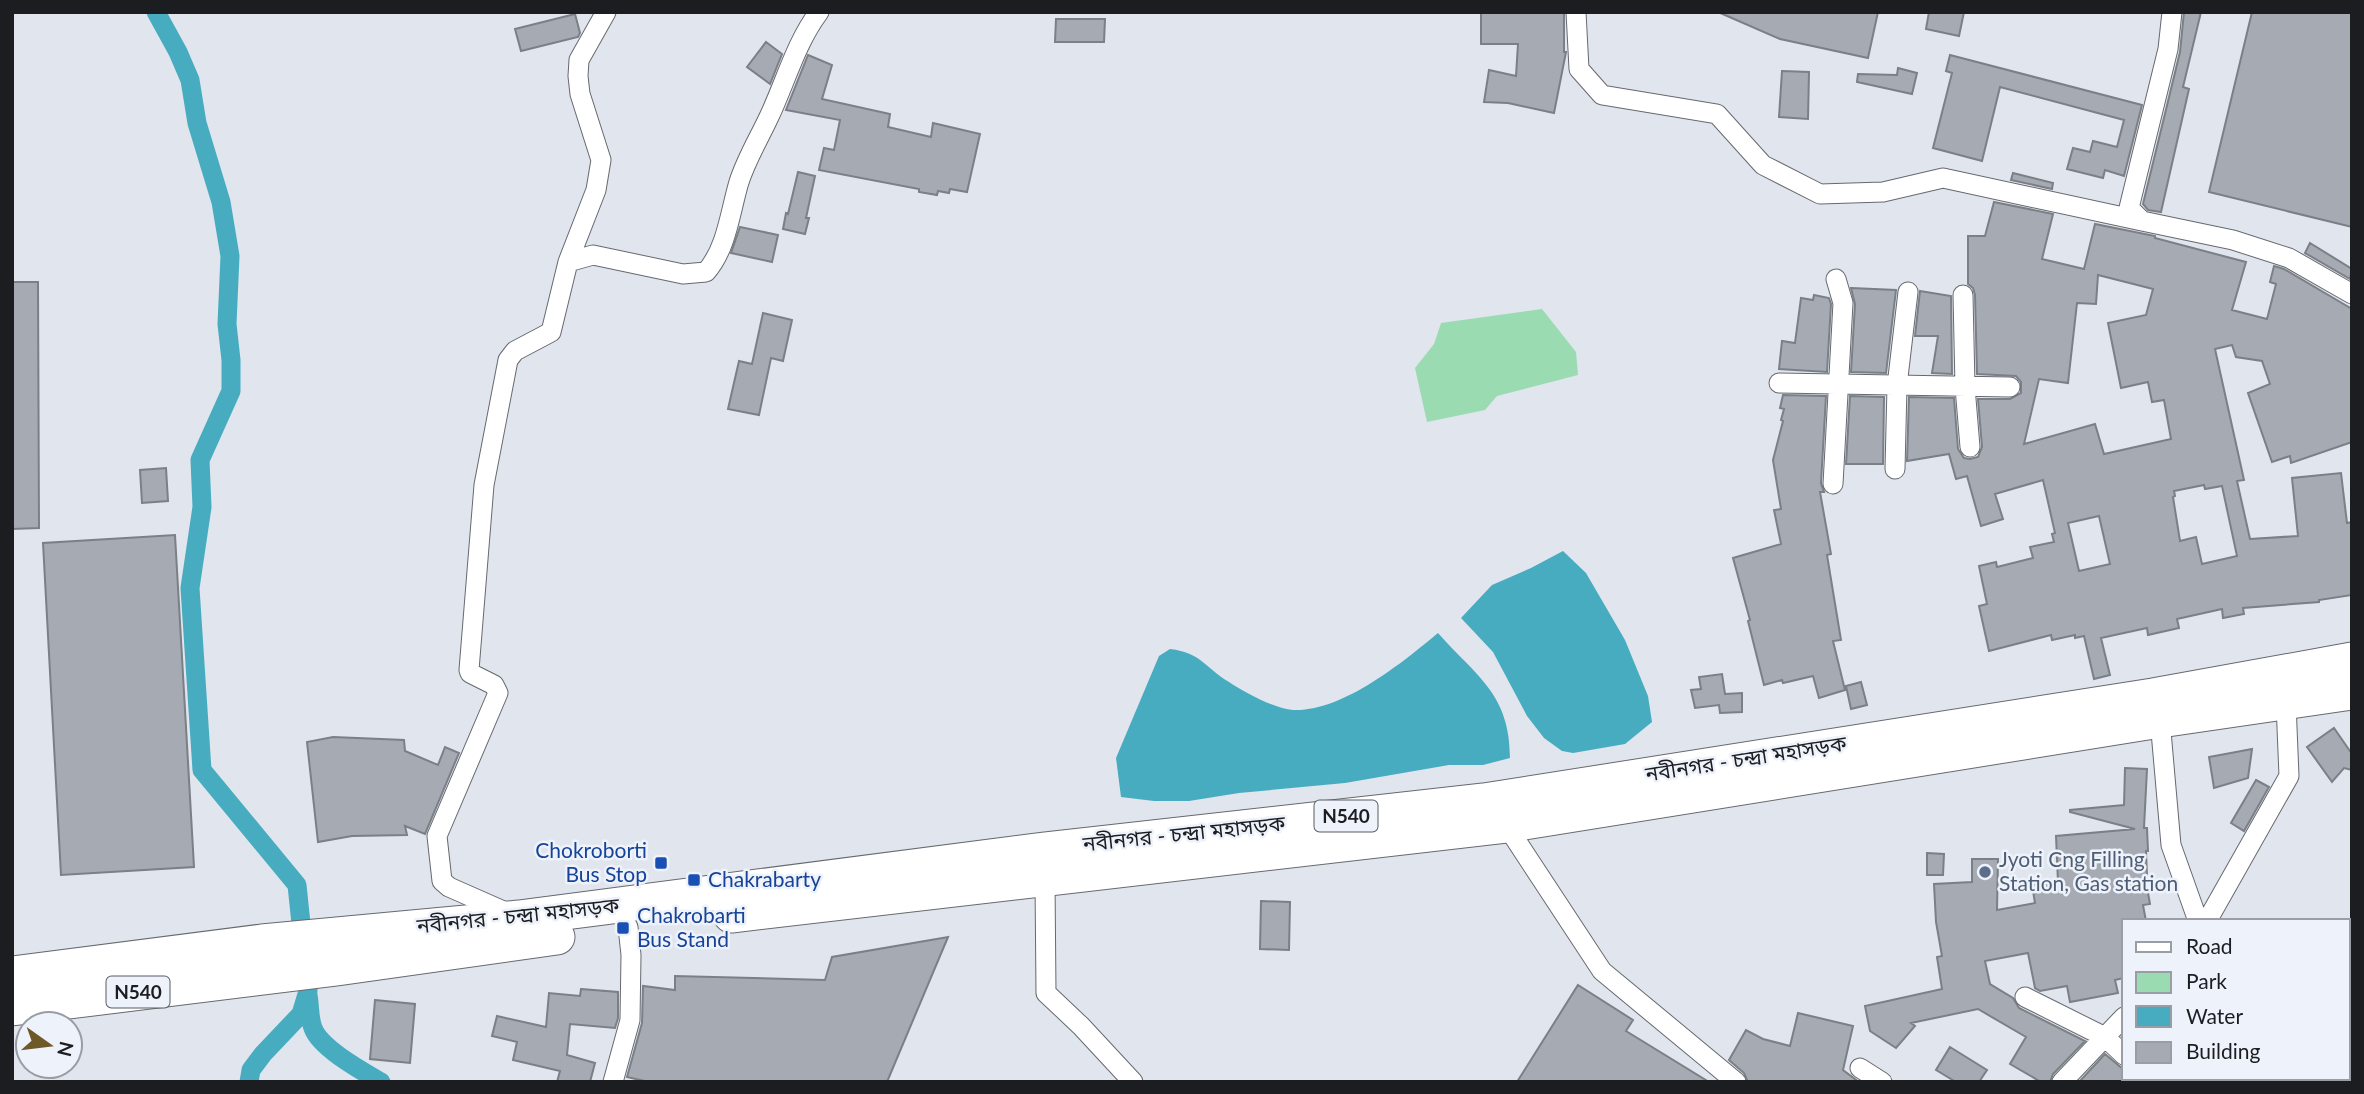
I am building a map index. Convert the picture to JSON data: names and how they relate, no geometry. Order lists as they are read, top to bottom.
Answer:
{
  "streets": {
    "highway": ["নবীনগর - চন্দ্রা মহাসড়ক", "N540"]
  },
  "places": {
    "transit": ["Chokroborti Bus Stop", "Chakrabarty", "Chakrobarti Bus Stand"],
    "other": ["Jyoti Cng Filling Station, Gas station"]
  },
  "legend": [
    "Road",
    "Park",
    "Water",
    "Building"
  ],
  "north": "right"
}
